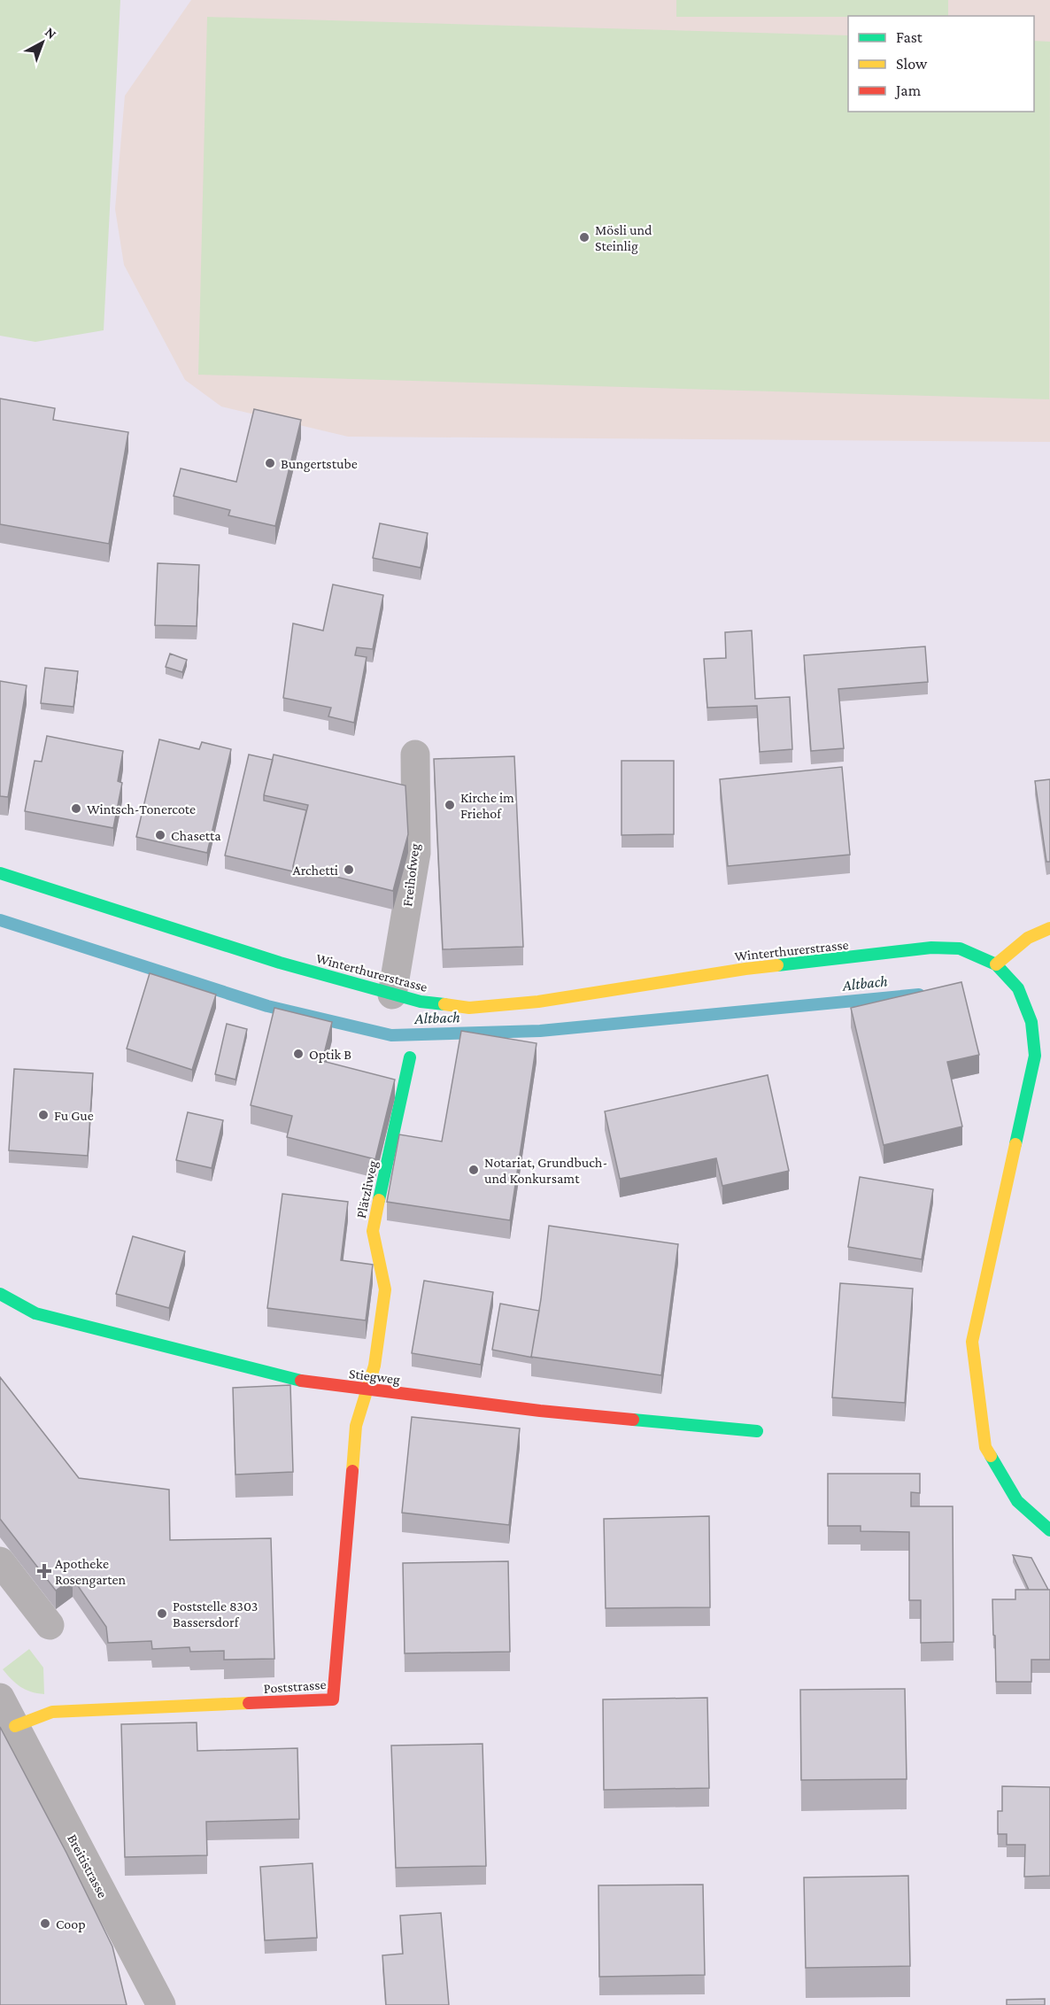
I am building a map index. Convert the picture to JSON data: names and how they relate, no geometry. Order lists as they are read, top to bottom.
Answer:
{
  "streets": {
    "street": [
      "Freihofweg",
      "Winterthurerstrasse",
      "Plätzliweg",
      "Stiegweg",
      "Poststrasse",
      "Breitistrasse"
    ]
  },
  "crossings": [
    ["Freihofweg", "Winterthurerstrasse"],
    ["Plätzliweg", "Stiegweg"],
    ["Plätzliweg", "Poststrasse"],
    ["Stiegweg", "Poststrasse"],
    ["Poststrasse", "Breitistrasse"]
  ],
  "water": ["Altbach"],
  "places": {
    "other": [
      "Mösli und Steinlig",
      "Bungertstube",
      "Kirche im Friehof",
      "Wintsch-Tonercote",
      "Chasetta",
      "Archetti",
      "Optik B",
      "Fu Gue",
      "Notariat, Grundbuch- und Konkursamt",
      "Poststelle 8303 Bassersdorf",
      "Coop"
    ],
    "health": ["Apotheke Rosengarten"]
  },
  "legend": ["Fast", "Slow", "Jam"],
  "north": "top right"
}
